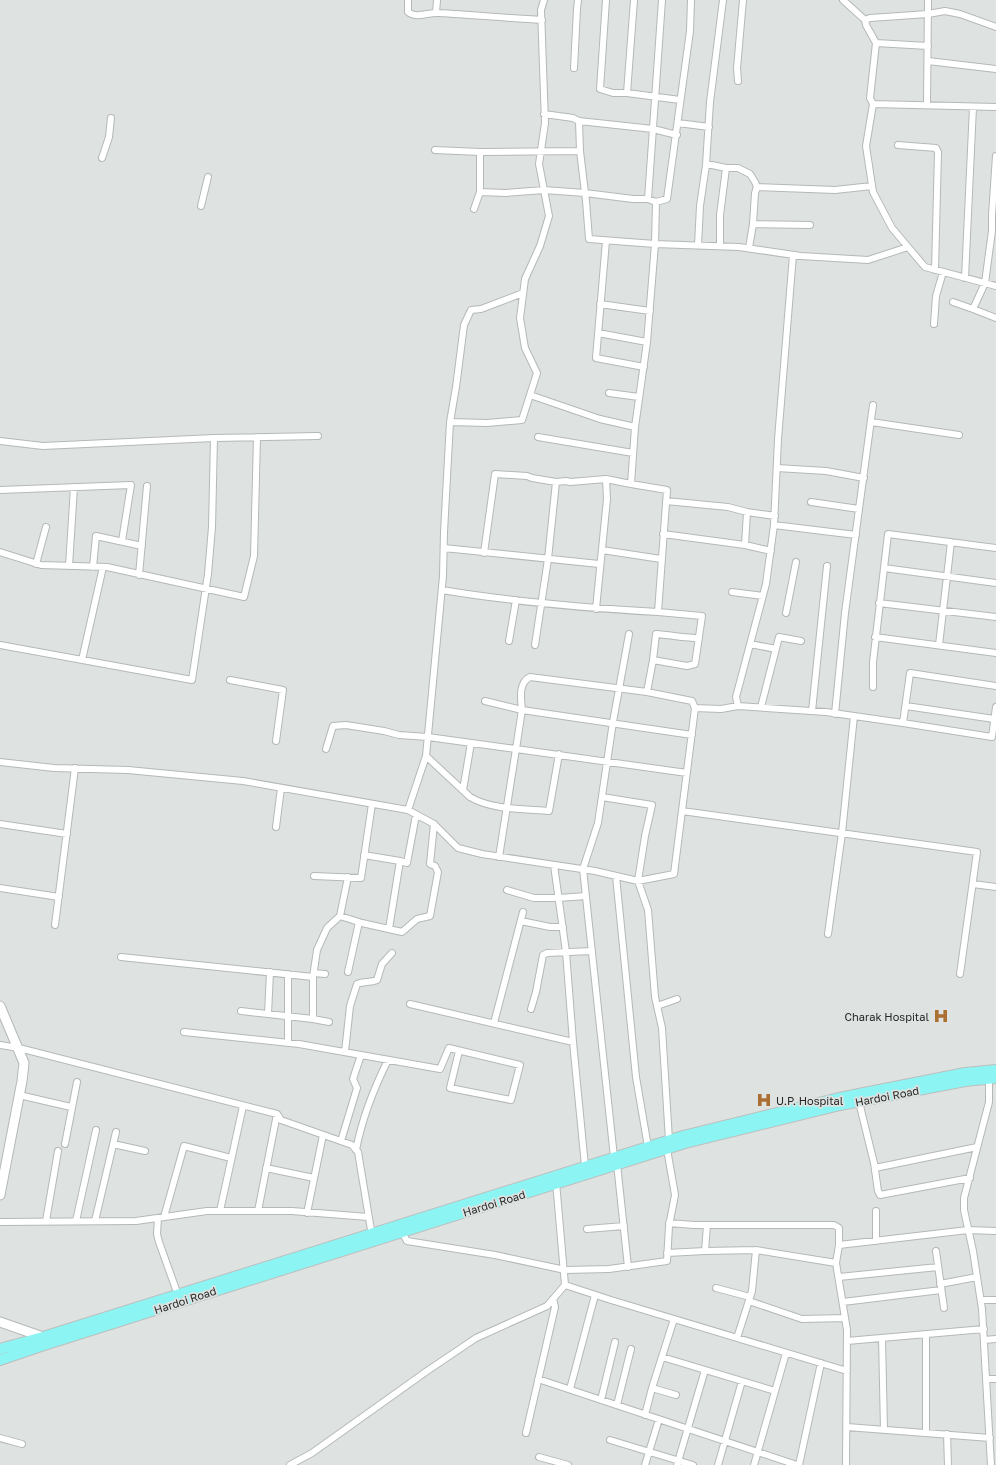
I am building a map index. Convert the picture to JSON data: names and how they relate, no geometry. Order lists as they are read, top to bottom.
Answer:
{
  "streets": {
    "main road": ["Hardoi Road"]
  },
  "places": {
    "hospital": ["Charak Hospital", "U.P. Hospital"]
  }
}
